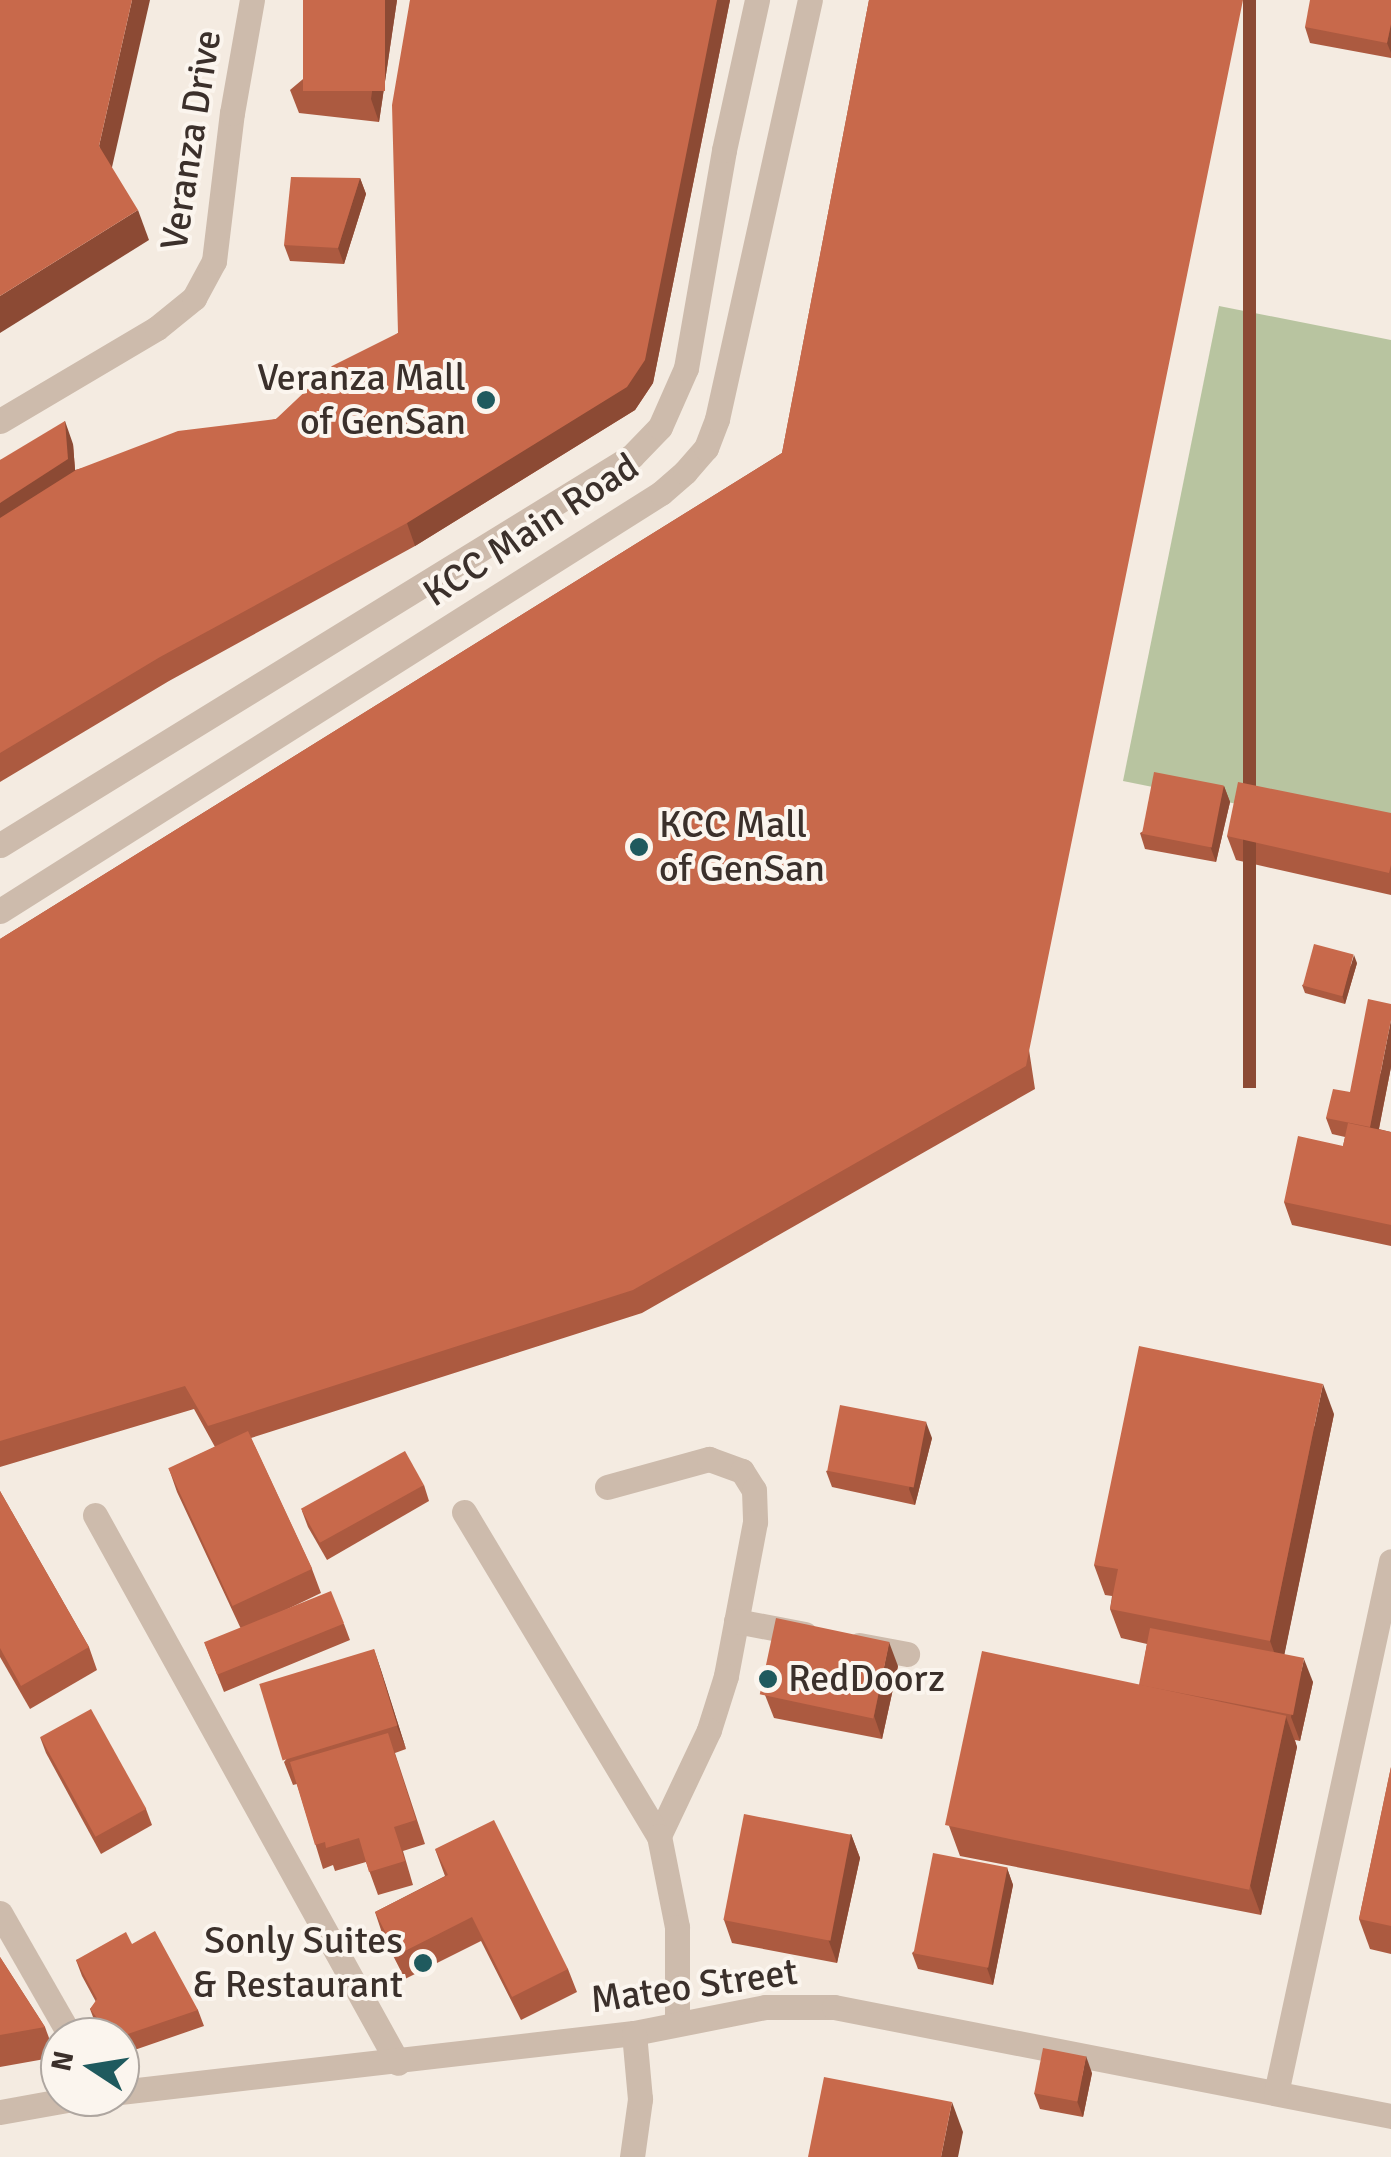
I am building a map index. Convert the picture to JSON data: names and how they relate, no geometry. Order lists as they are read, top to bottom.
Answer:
{
  "streets": {
    "street": ["Veranza Drive", "KCC Main Road", "Mateo Street"]
  },
  "places": [
    "Veranza Mall of GenSan",
    "KCC Mall of GenSan",
    "RedDoorz",
    "Sonly Suites & Restaurant"
  ],
  "north": "left"
}
